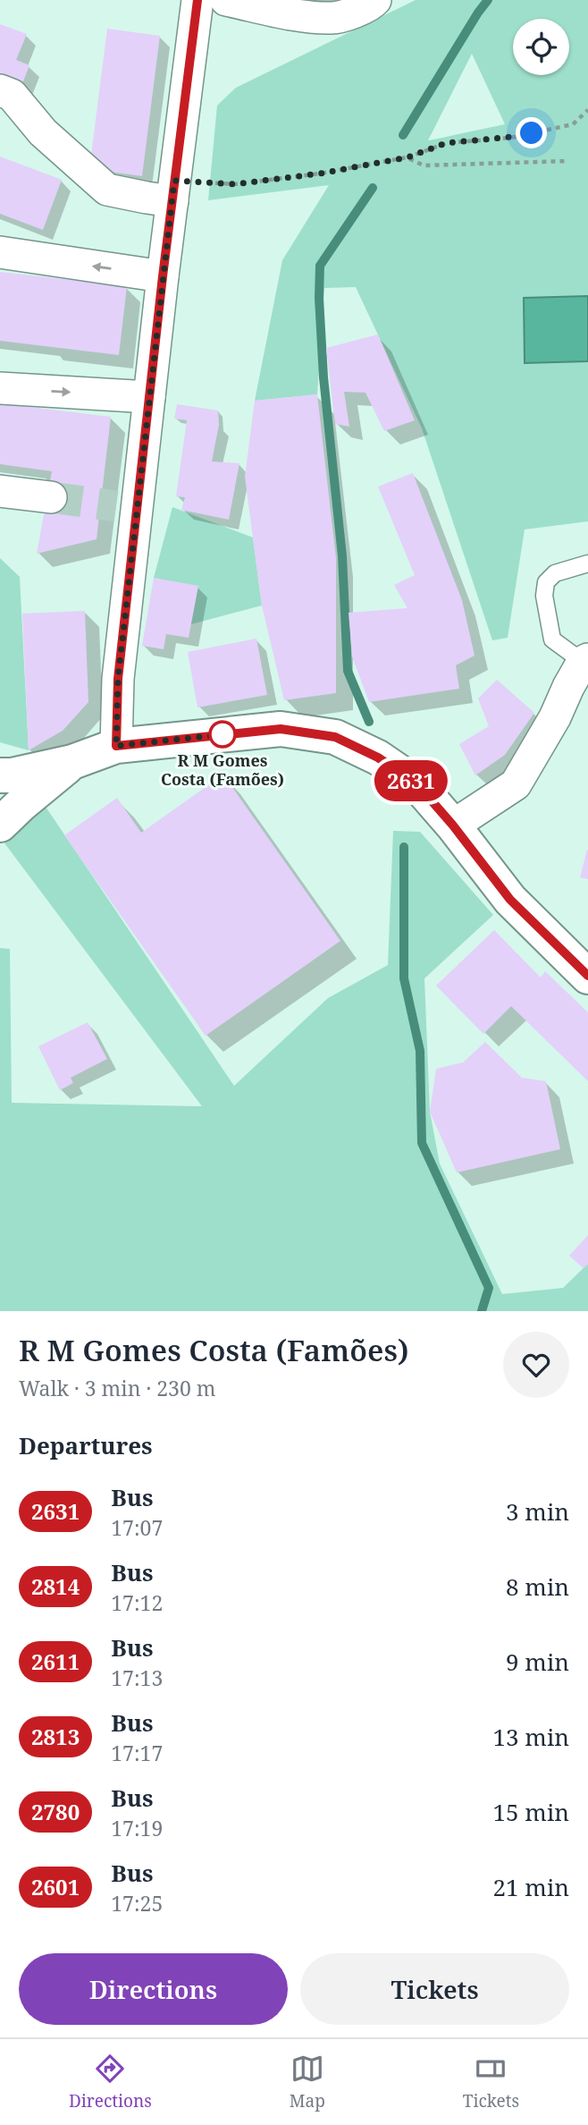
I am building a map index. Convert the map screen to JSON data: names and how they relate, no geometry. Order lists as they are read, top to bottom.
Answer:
{
  "places": ["R M Gomes Costa (Famões)"],
  "lines": ["bus line 2631"],
  "page": {
    "on_map": "2631",
    "heading": [
      ["R M Gomes Costa (Famões)", "Walk · 3 min · 230 m"],
      "Departures"
    ],
    "list": [
      {
        "mark": "2631",
        "name": "Bus",
        "note": "17:07",
        "value": "3 min"
      },
      {
        "mark": "2814",
        "name": "Bus",
        "note": "17:12",
        "value": "8 min"
      },
      {
        "mark": "2611",
        "name": "Bus",
        "note": "17:13",
        "value": "9 min"
      },
      {
        "mark": "2813",
        "name": "Bus",
        "note": "17:17",
        "value": "13 min"
      },
      {
        "mark": "2780",
        "name": "Bus",
        "note": "17:19",
        "value": "15 min"
      },
      {
        "mark": "2601",
        "name": "Bus",
        "note": "17:25",
        "value": "21 min"
      }
    ],
    "buttons": ["Directions", "Tickets"],
    "tabs": ["Directions", "Map", "Tickets"]
  }
}
